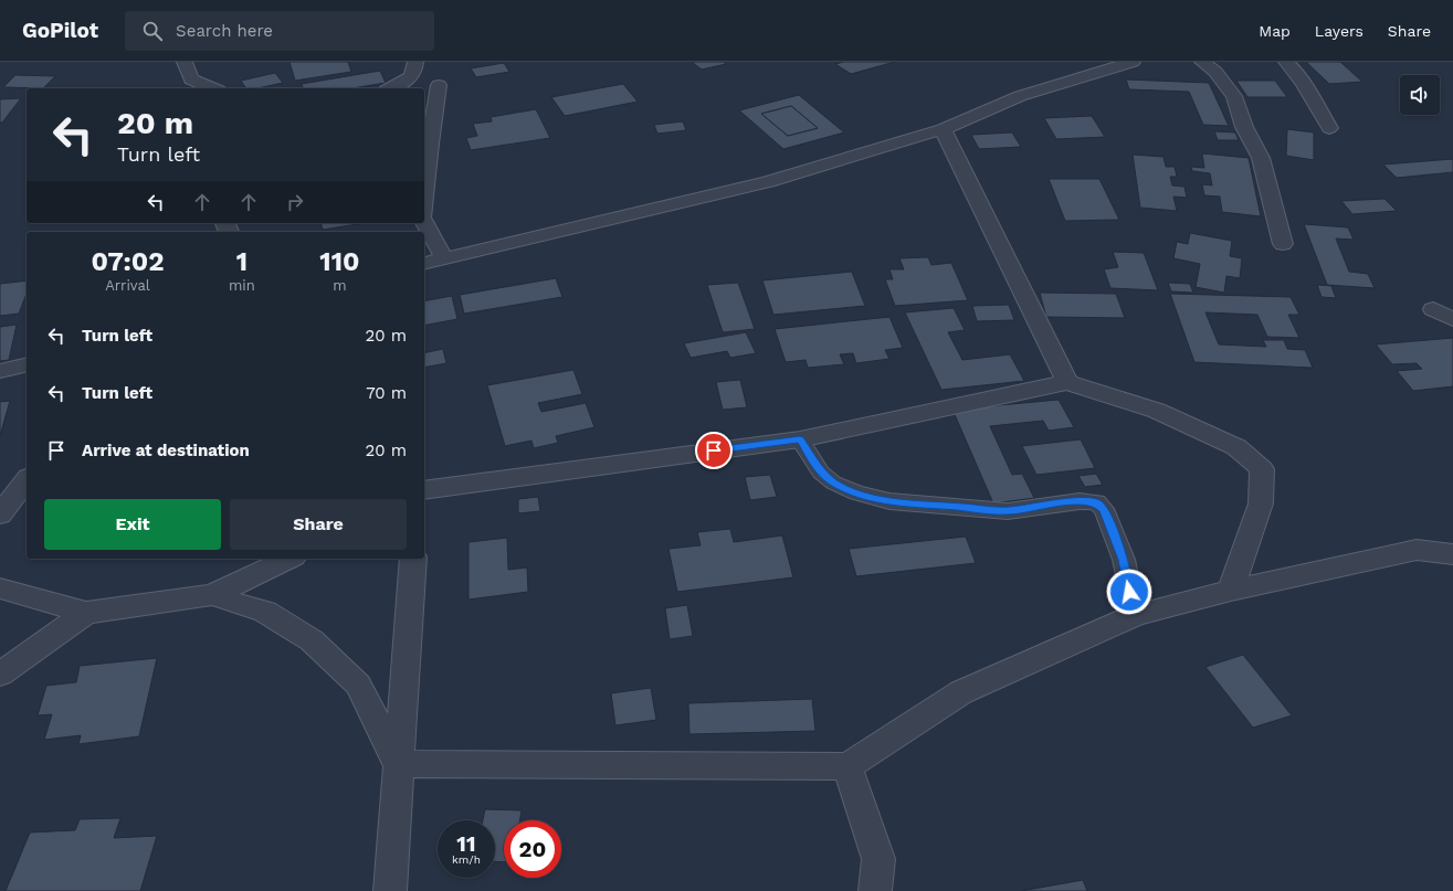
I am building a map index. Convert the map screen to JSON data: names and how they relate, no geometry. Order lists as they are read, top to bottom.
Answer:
{
  "page": {
    "header": "GoPilot",
    "search": "Search here",
    "nav": ["Map", "Layers", "Share"],
    "turn": ["20 m", "Turn left"],
    "eta": [
      "07:02",
      "Arrival",
      "1",
      "min",
      "110",
      "m"
    ],
    "list": [
      {
        "name": "Turn left",
        "value": "20 m"
      },
      {
        "name": "Turn left",
        "value": "70 m"
      },
      {
        "name": "Arrive at destination",
        "value": "20 m"
      }
    ],
    "buttons": ["Exit", "Share"],
    "speed": "11 km/h",
    "limit": "20"
  }
}
